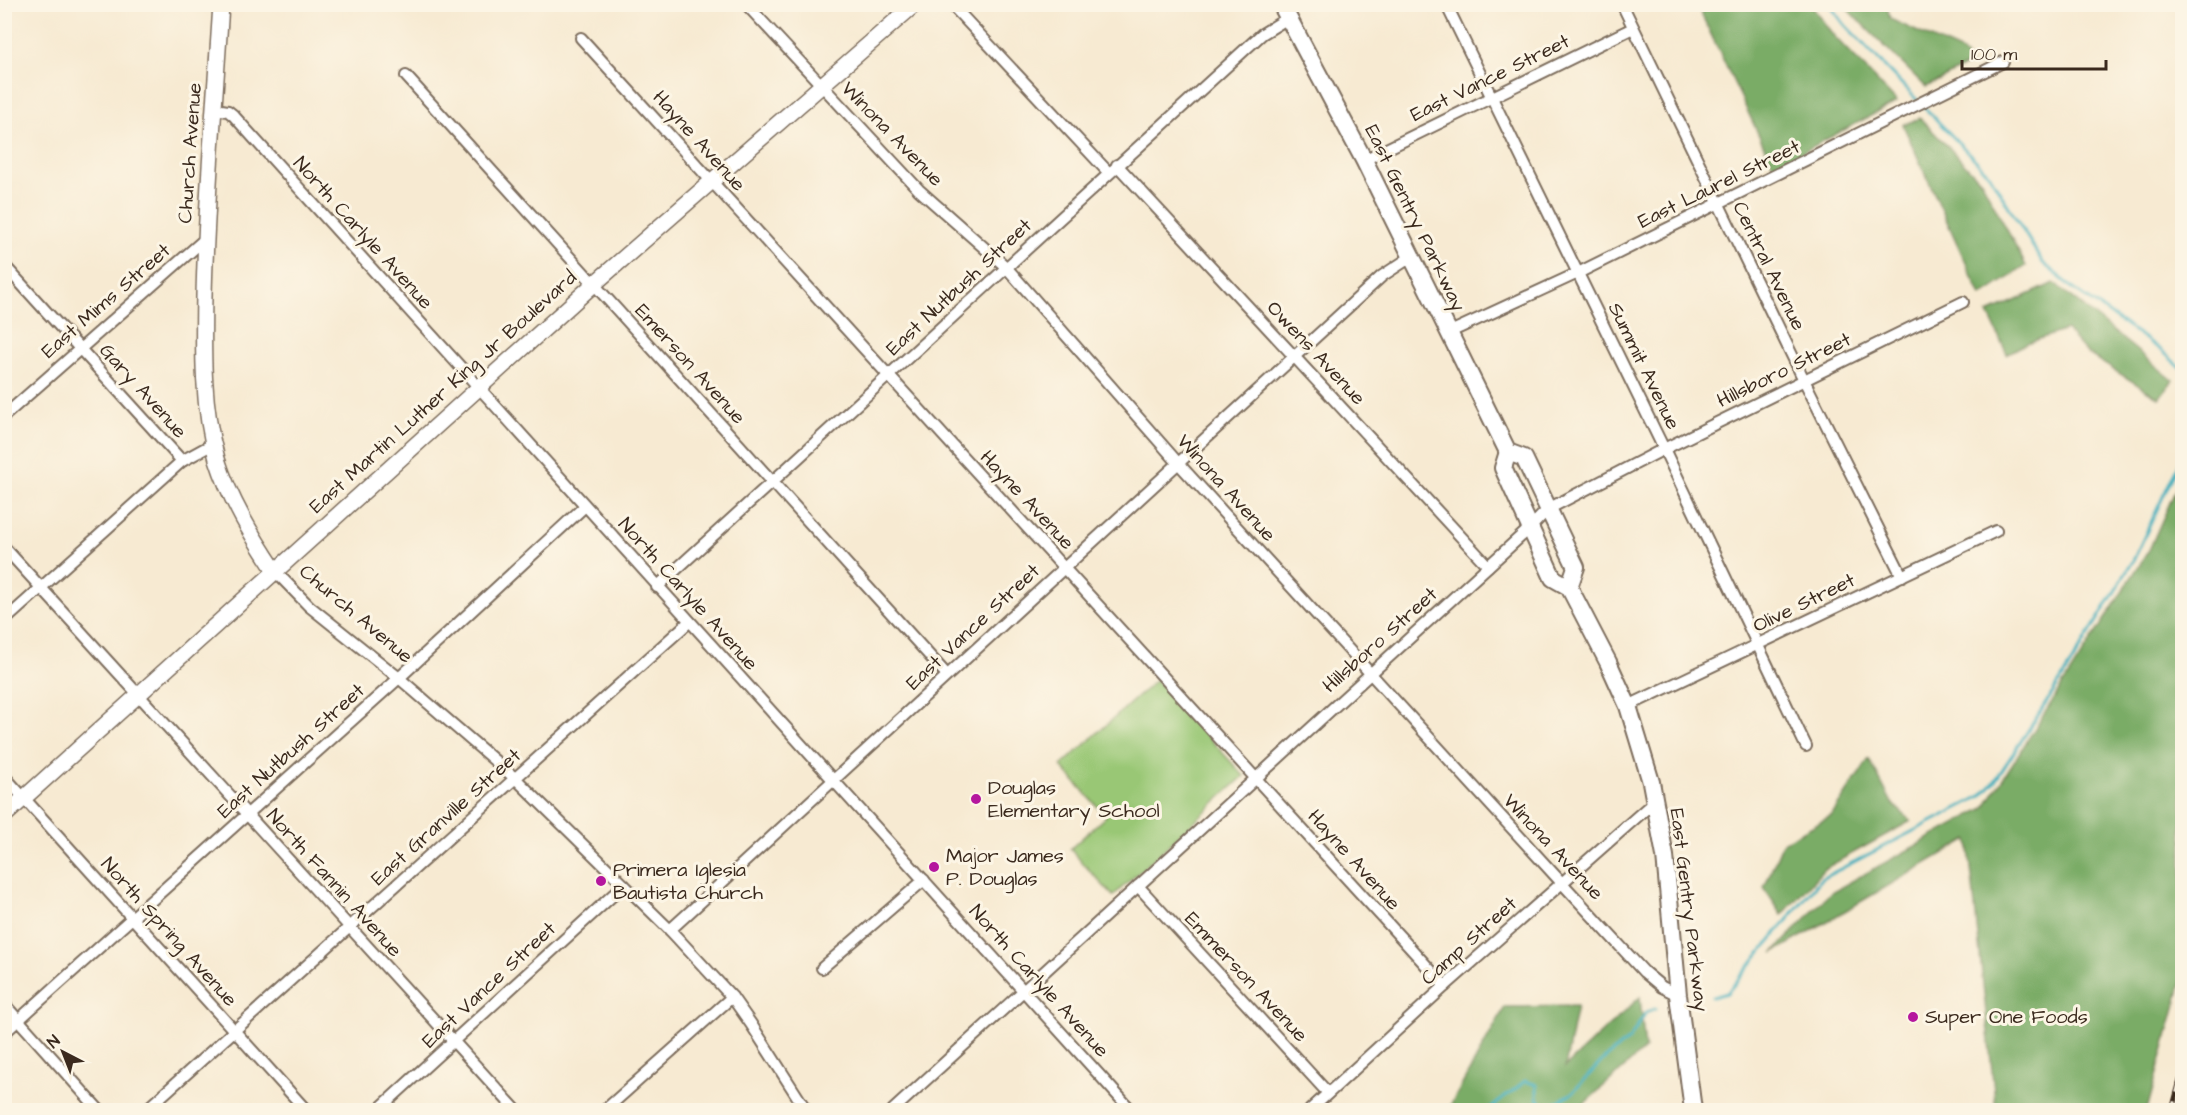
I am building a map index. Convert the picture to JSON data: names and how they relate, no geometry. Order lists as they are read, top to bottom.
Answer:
{
  "streets": {
    "main road": ["Church Avenue", "East Gentry Parkway", "East Martin Luther King Jr Boulevard"],
    "street": [
      "East Vance Street",
      "Winona Avenue",
      "Hayne Avenue",
      "East Laurel Street",
      "North Carlyle Avenue",
      "Central Avenue",
      "East Nutbush Street",
      "East Mims Street",
      "Owens Avenue",
      "Emerson Avenue",
      "Summit Avenue",
      "Hillsboro Street",
      "Gary Avenue",
      "Olive Street",
      "East Granville Street",
      "North Fannin Avenue",
      "North Spring Avenue",
      "Camp Street",
      "Emmerson Avenue"
    ]
  },
  "crossings": [
    ["East Vance Street", "Winona Avenue"],
    ["East Vance Street", "Hayne Avenue"],
    ["East Vance Street", "Church Avenue"],
    ["East Vance Street", "East Gentry Parkway"],
    ["East Vance Street", "North Carlyle Avenue"],
    ["East Vance Street", "Central Avenue"],
    ["East Vance Street", "Owens Avenue"],
    ["East Vance Street", "Emerson Avenue"],
    ["East Vance Street", "Summit Avenue"],
    ["East Vance Street", "North Fannin Avenue"],
    ["Winona Avenue", "East Gentry Parkway"],
    ["Winona Avenue", "East Nutbush Street"],
    ["Winona Avenue", "Hillsboro Street"],
    ["Winona Avenue", "East Martin Luther King Jr Boulevard"],
    ["Winona Avenue", "Camp Street"],
    ["Hayne Avenue", "East Nutbush Street"],
    ["Hayne Avenue", "Hillsboro Street"],
    ["Hayne Avenue", "East Martin Luther King Jr Boulevard"],
    ["Hayne Avenue", "Camp Street"],
    ["Church Avenue", "North Carlyle Avenue"],
    ["Church Avenue", "East Nutbush Street"],
    ["Church Avenue", "East Mims Street"],
    ["Church Avenue", "East Martin Luther King Jr Boulevard"],
    ["Church Avenue", "East Granville Street"],
    ["East Laurel Street", "East Gentry Parkway"],
    ["East Laurel Street", "Central Avenue"],
    ["East Laurel Street", "Summit Avenue"],
    ["East Gentry Parkway", "East Nutbush Street"],
    ["East Gentry Parkway", "Hillsboro Street"],
    ["East Gentry Parkway", "Olive Street"],
    ["East Gentry Parkway", "Camp Street"],
    ["North Carlyle Avenue", "East Nutbush Street"],
    ["North Carlyle Avenue", "Hillsboro Street"],
    ["North Carlyle Avenue", "East Martin Luther King Jr Boulevard"],
    ["North Carlyle Avenue", "East Granville Street"],
    ["Central Avenue", "Hillsboro Street"],
    ["Central Avenue", "Olive Street"],
    ["East Nutbush Street", "Owens Avenue"],
    ["East Nutbush Street", "Emerson Avenue"],
    ["East Nutbush Street", "North Fannin Avenue"],
    ["East Nutbush Street", "North Spring Avenue"],
    ["East Mims Street", "Gary Avenue"],
    ["Owens Avenue", "Hillsboro Street"],
    ["Emerson Avenue", "East Martin Luther King Jr Boulevard"],
    ["Summit Avenue", "Hillsboro Street"],
    ["Summit Avenue", "Olive Street"],
    ["Hillsboro Street", "Emmerson Avenue"],
    ["East Martin Luther King Jr Boulevard", "North Fannin Avenue"],
    ["East Martin Luther King Jr Boulevard", "North Spring Avenue"],
    ["East Granville Street", "North Fannin Avenue"],
    ["East Granville Street", "North Spring Avenue"],
    ["Camp Street", "Emmerson Avenue"]
  ],
  "places": [
    "Douglas Elementary School",
    "Major James P. Douglas",
    "Primera Iglesia Bautista Church",
    "Super One Foods"
  ],
  "scale_bar": "100 m",
  "north": "top left"
}
